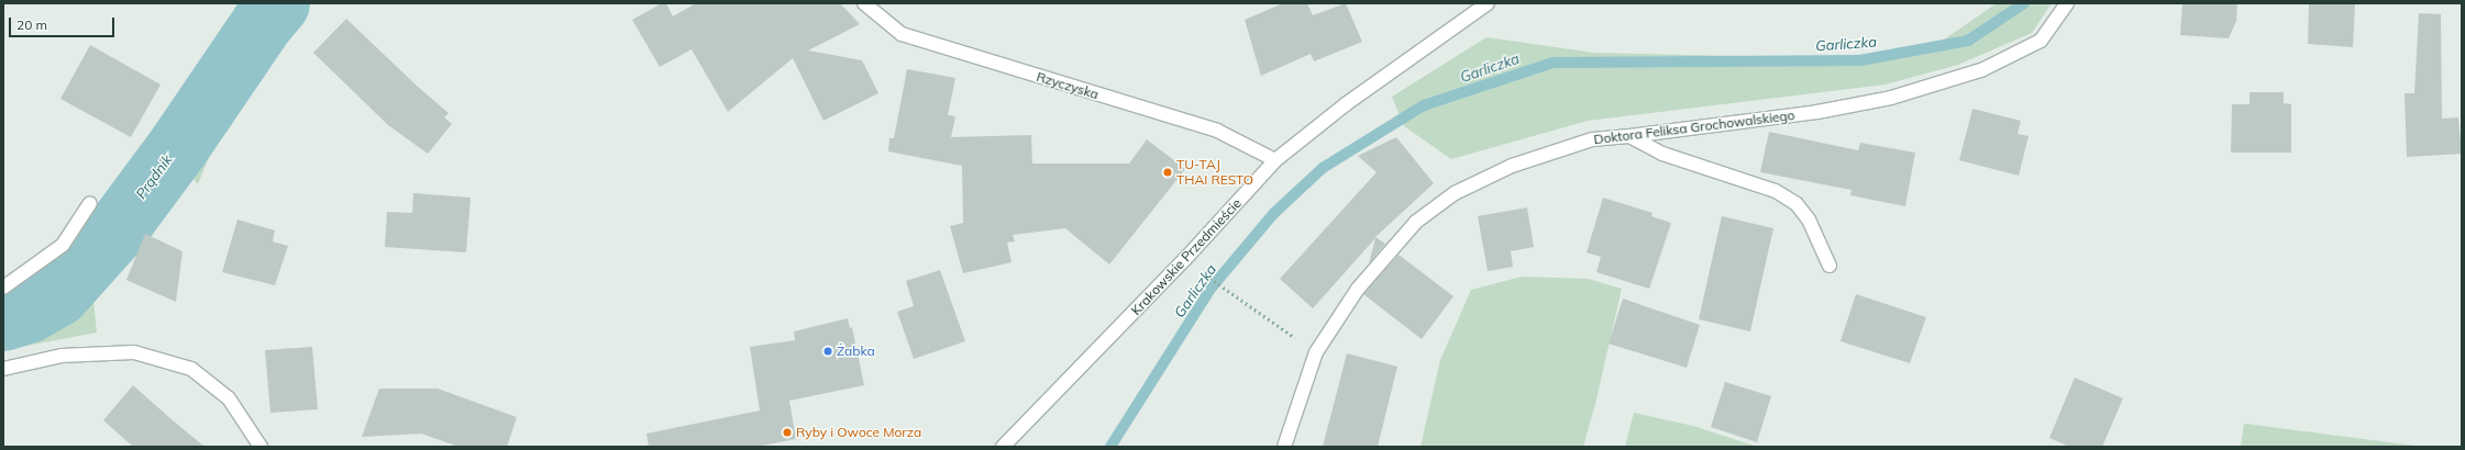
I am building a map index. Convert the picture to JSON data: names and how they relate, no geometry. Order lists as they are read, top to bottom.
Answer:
{
  "streets": {
    "street": ["Rzyczyska", "Doktora Feliksa Grochowalskiego", "Krakowskie Przedmieście"]
  },
  "crossings": [
    ["Rzyczyska", "Krakowskie Przedmieście"]
  ],
  "water": ["Garliczka", "Prądnik"],
  "places": ["TU-TAJ THAI RESTO", "Żabka", "Ryby i Owoce Morza"],
  "scale_bar": "20 m"
}
